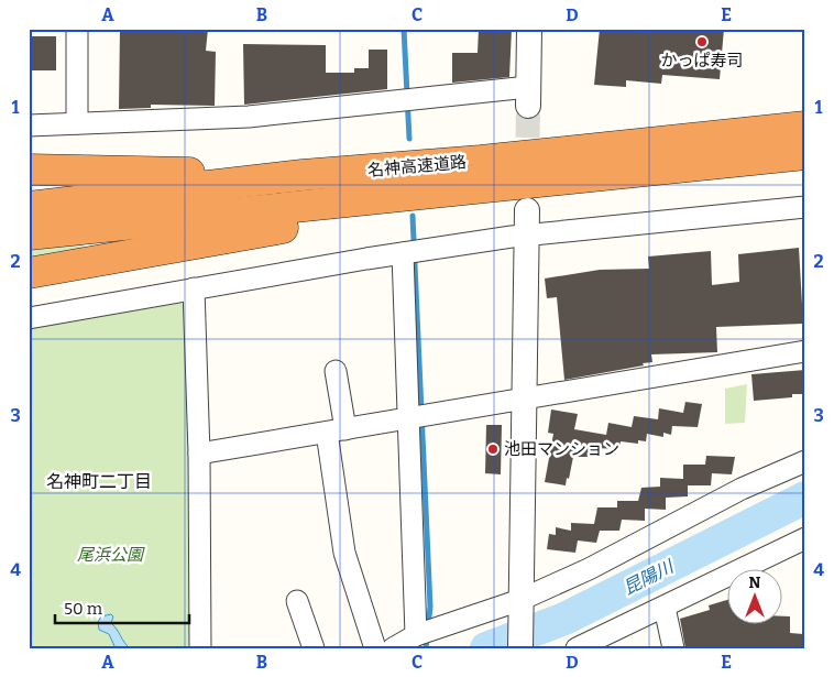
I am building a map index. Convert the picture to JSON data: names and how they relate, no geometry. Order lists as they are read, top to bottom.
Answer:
{
  "streets": {
    "highway": ["名神高速道路"]
  },
  "districts": ["名神町二丁目"],
  "water": ["昆陽川"],
  "parks": ["尾浜公園"],
  "places": ["かっぱ寿司", "池田マンション"],
  "scale_bar": "50 m",
  "north": "top",
  "grid": {
    "columns": [
      "A",
      "B",
      "C",
      "D",
      "E"
    ],
    "rows": [
      "1",
      "2",
      "3",
      "4"
    ]
  }
}
